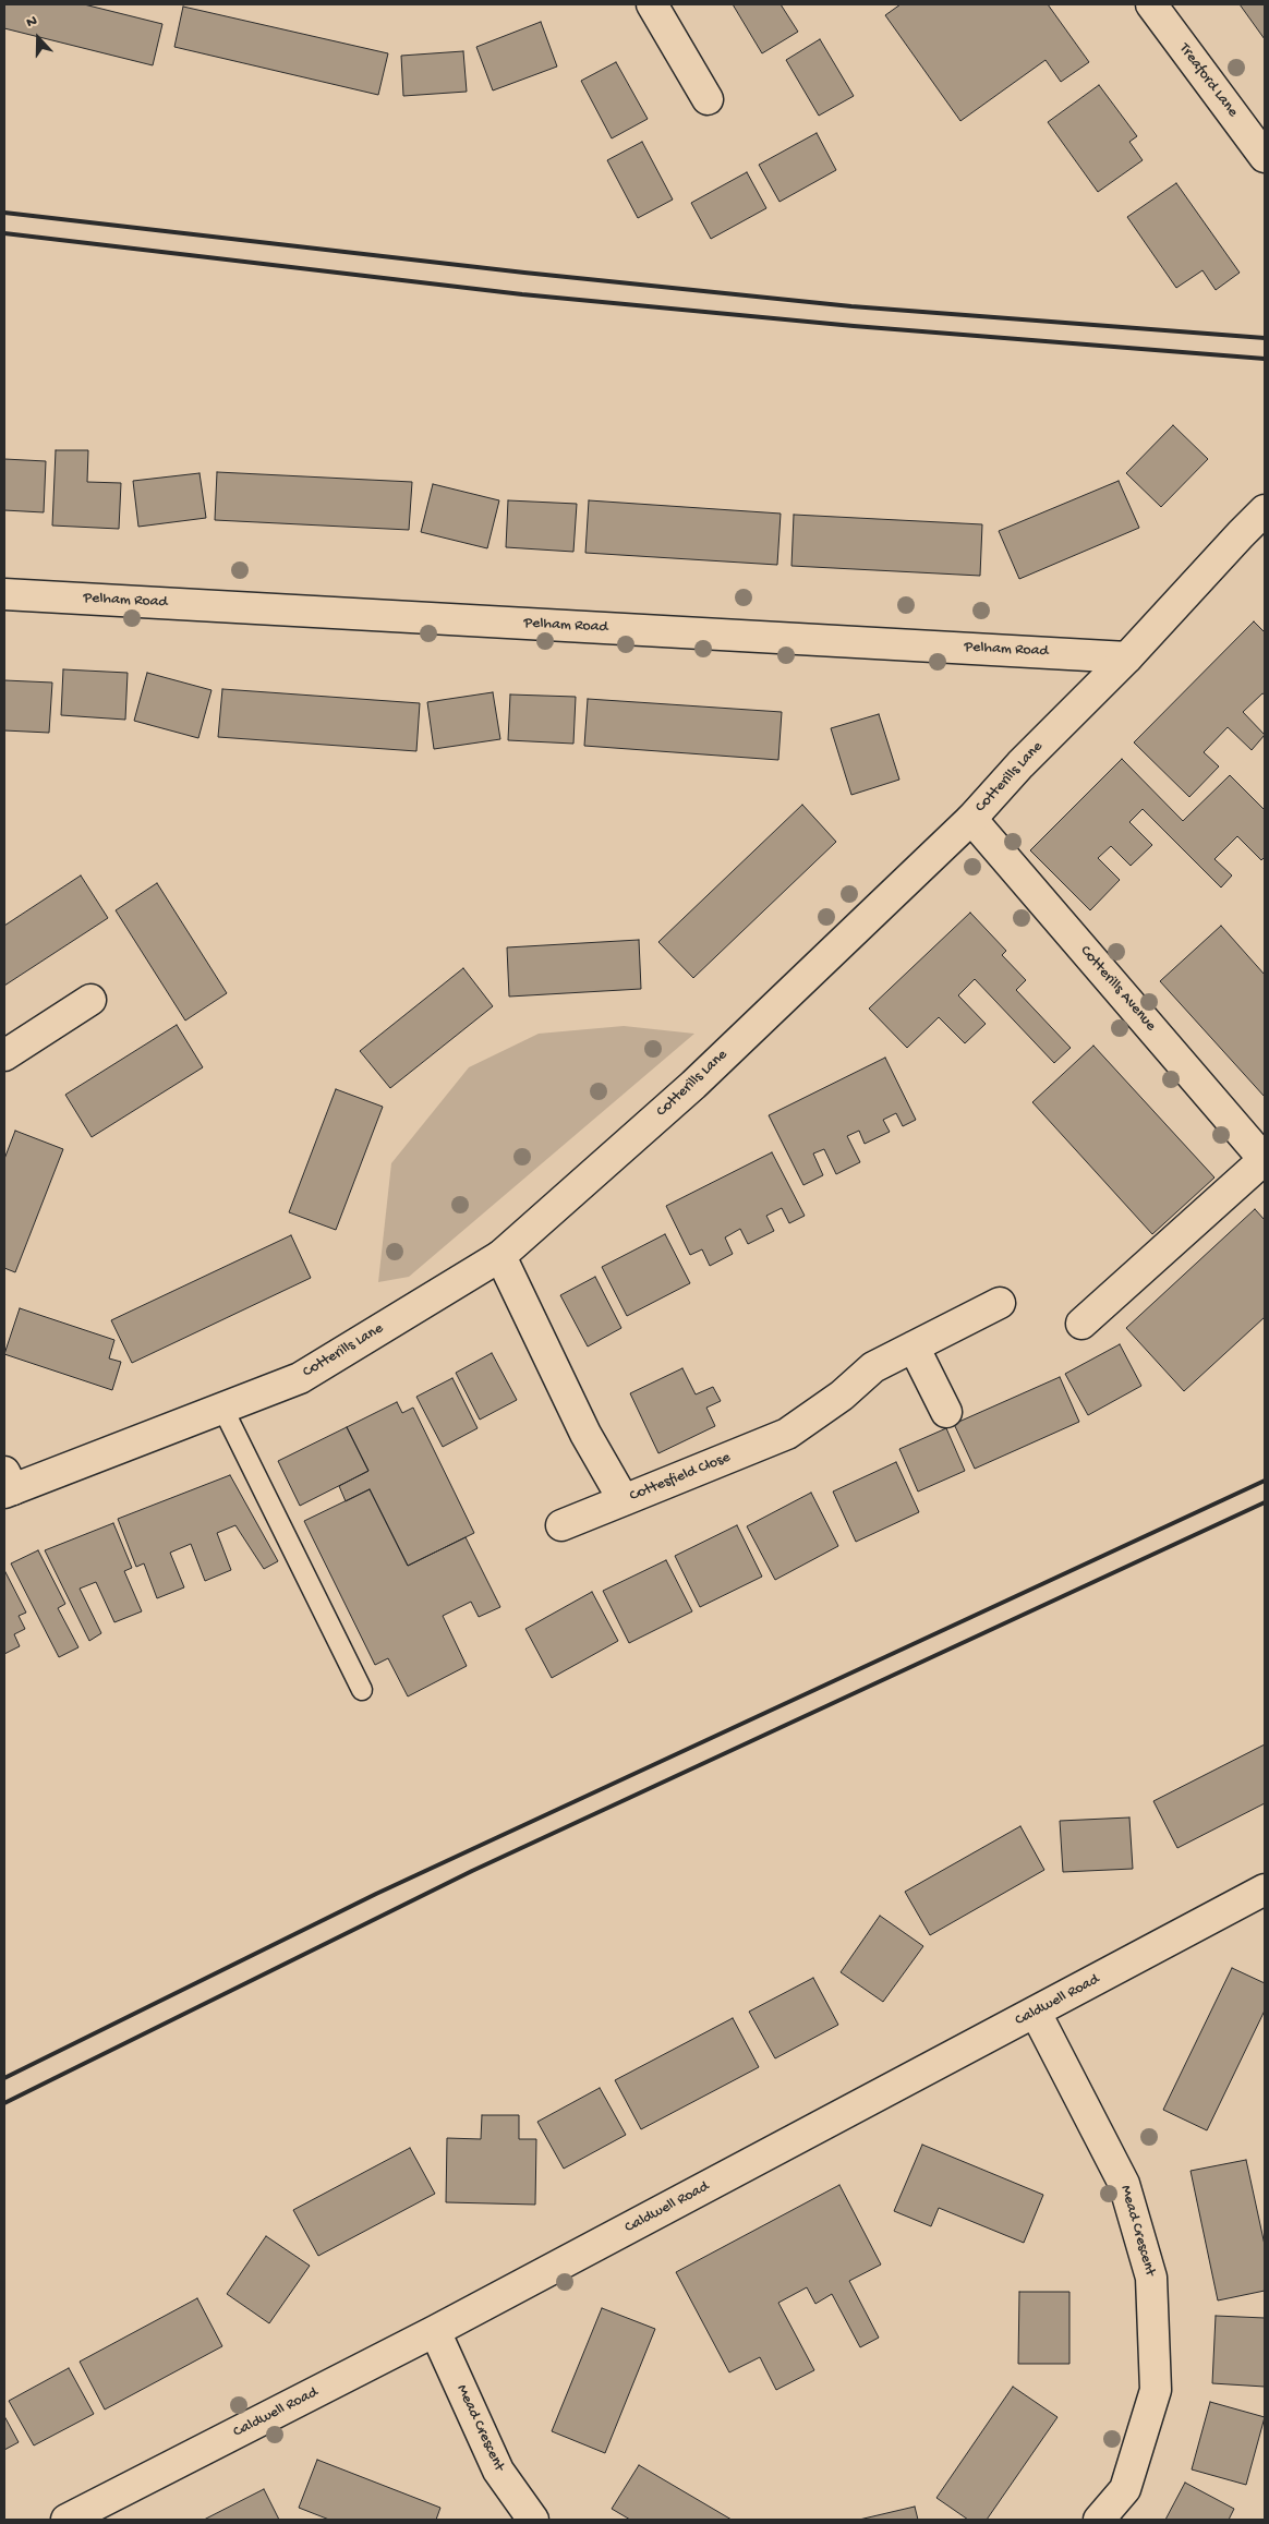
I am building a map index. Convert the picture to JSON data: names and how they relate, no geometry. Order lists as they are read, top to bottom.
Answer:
{
  "streets": {
    "street": [
      "Treaford Lane",
      "Pelham Road",
      "Cotterills Lane",
      "Cotterills Avenue",
      "Cottesfield Close",
      "Caldwell Road",
      "Mead Crescent"
    ]
  },
  "crossings": [
    ["Pelham Road", "Cotterills Lane"],
    ["Cotterills Lane", "Cotterills Avenue"],
    ["Cotterills Lane", "Cottesfield Close"],
    ["Caldwell Road", "Mead Crescent"]
  ],
  "north": "top"
}
